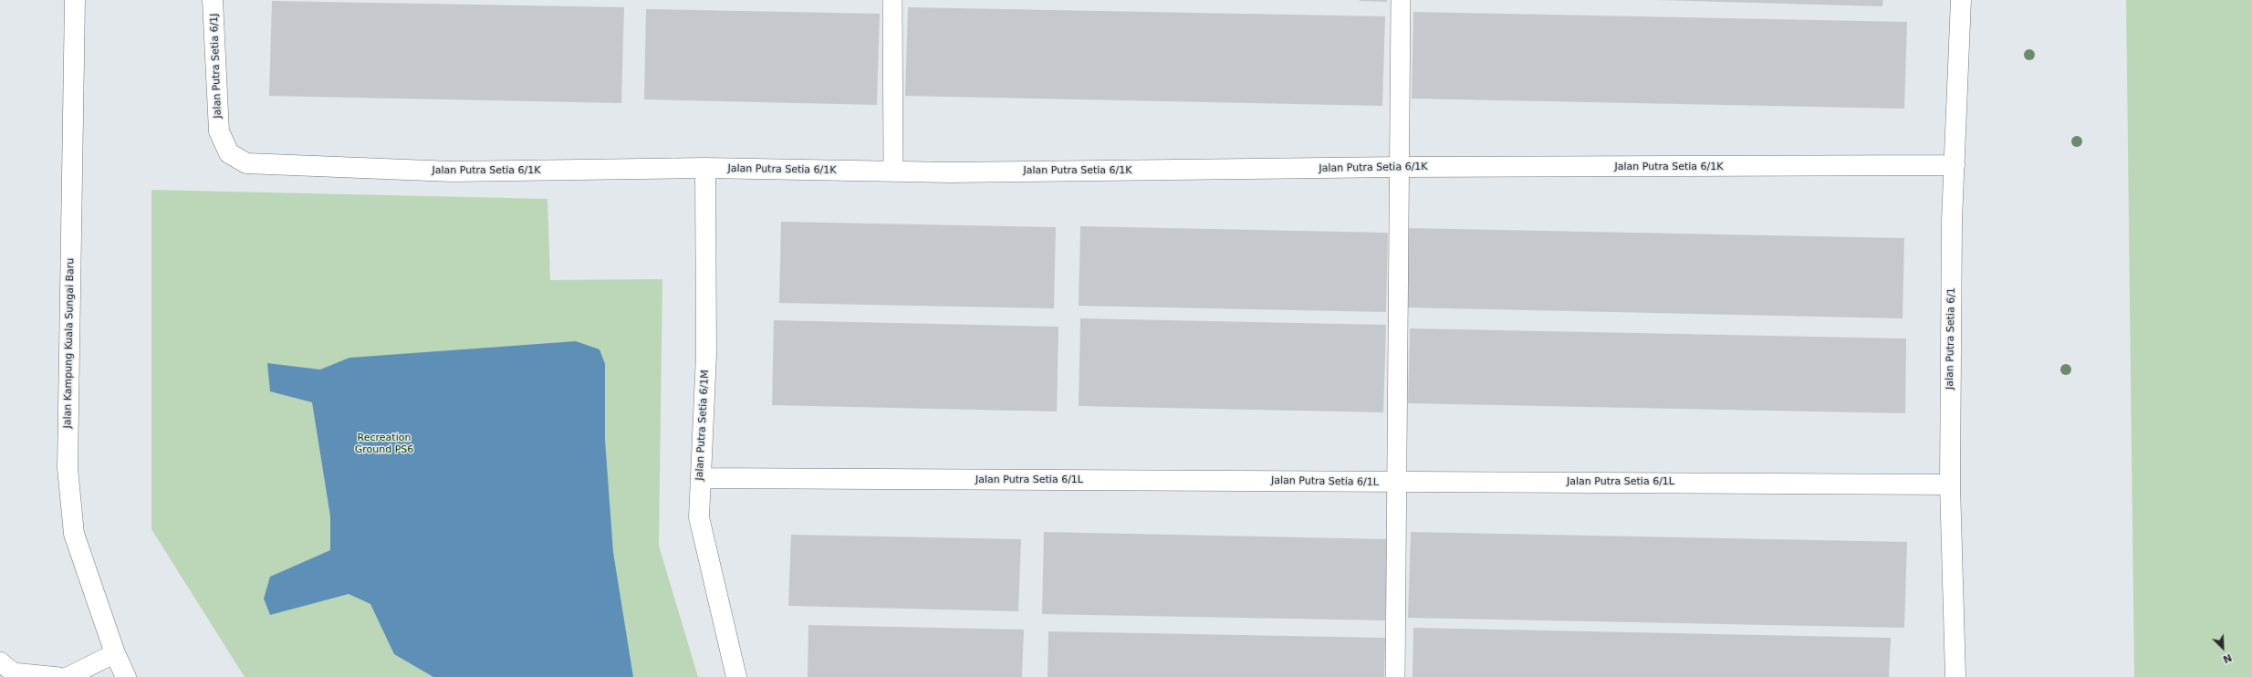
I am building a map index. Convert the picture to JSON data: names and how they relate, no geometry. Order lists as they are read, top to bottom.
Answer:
{
  "streets": {
    "street": [
      "Jalan Putra Setia 6/1J",
      "Jalan Putra Setia 6/1K",
      "Jalan Putra Setia 6/1",
      "Jalan Kampung Kuala Sungai Baru",
      "Jalan Putra Setia 6/1M",
      "Jalan Putra Setia 6/1L"
    ]
  },
  "crossings": [
    ["Jalan Putra Setia 6/1J", "Jalan Putra Setia 6/1K"],
    ["Jalan Putra Setia 6/1K", "Jalan Putra Setia 6/1"],
    ["Jalan Putra Setia 6/1K", "Jalan Putra Setia 6/1M"],
    ["Jalan Putra Setia 6/1", "Jalan Putra Setia 6/1L"],
    ["Jalan Putra Setia 6/1M", "Jalan Putra Setia 6/1L"]
  ],
  "parks": ["Recreation Ground PS6"],
  "north": "bottom right"
}
